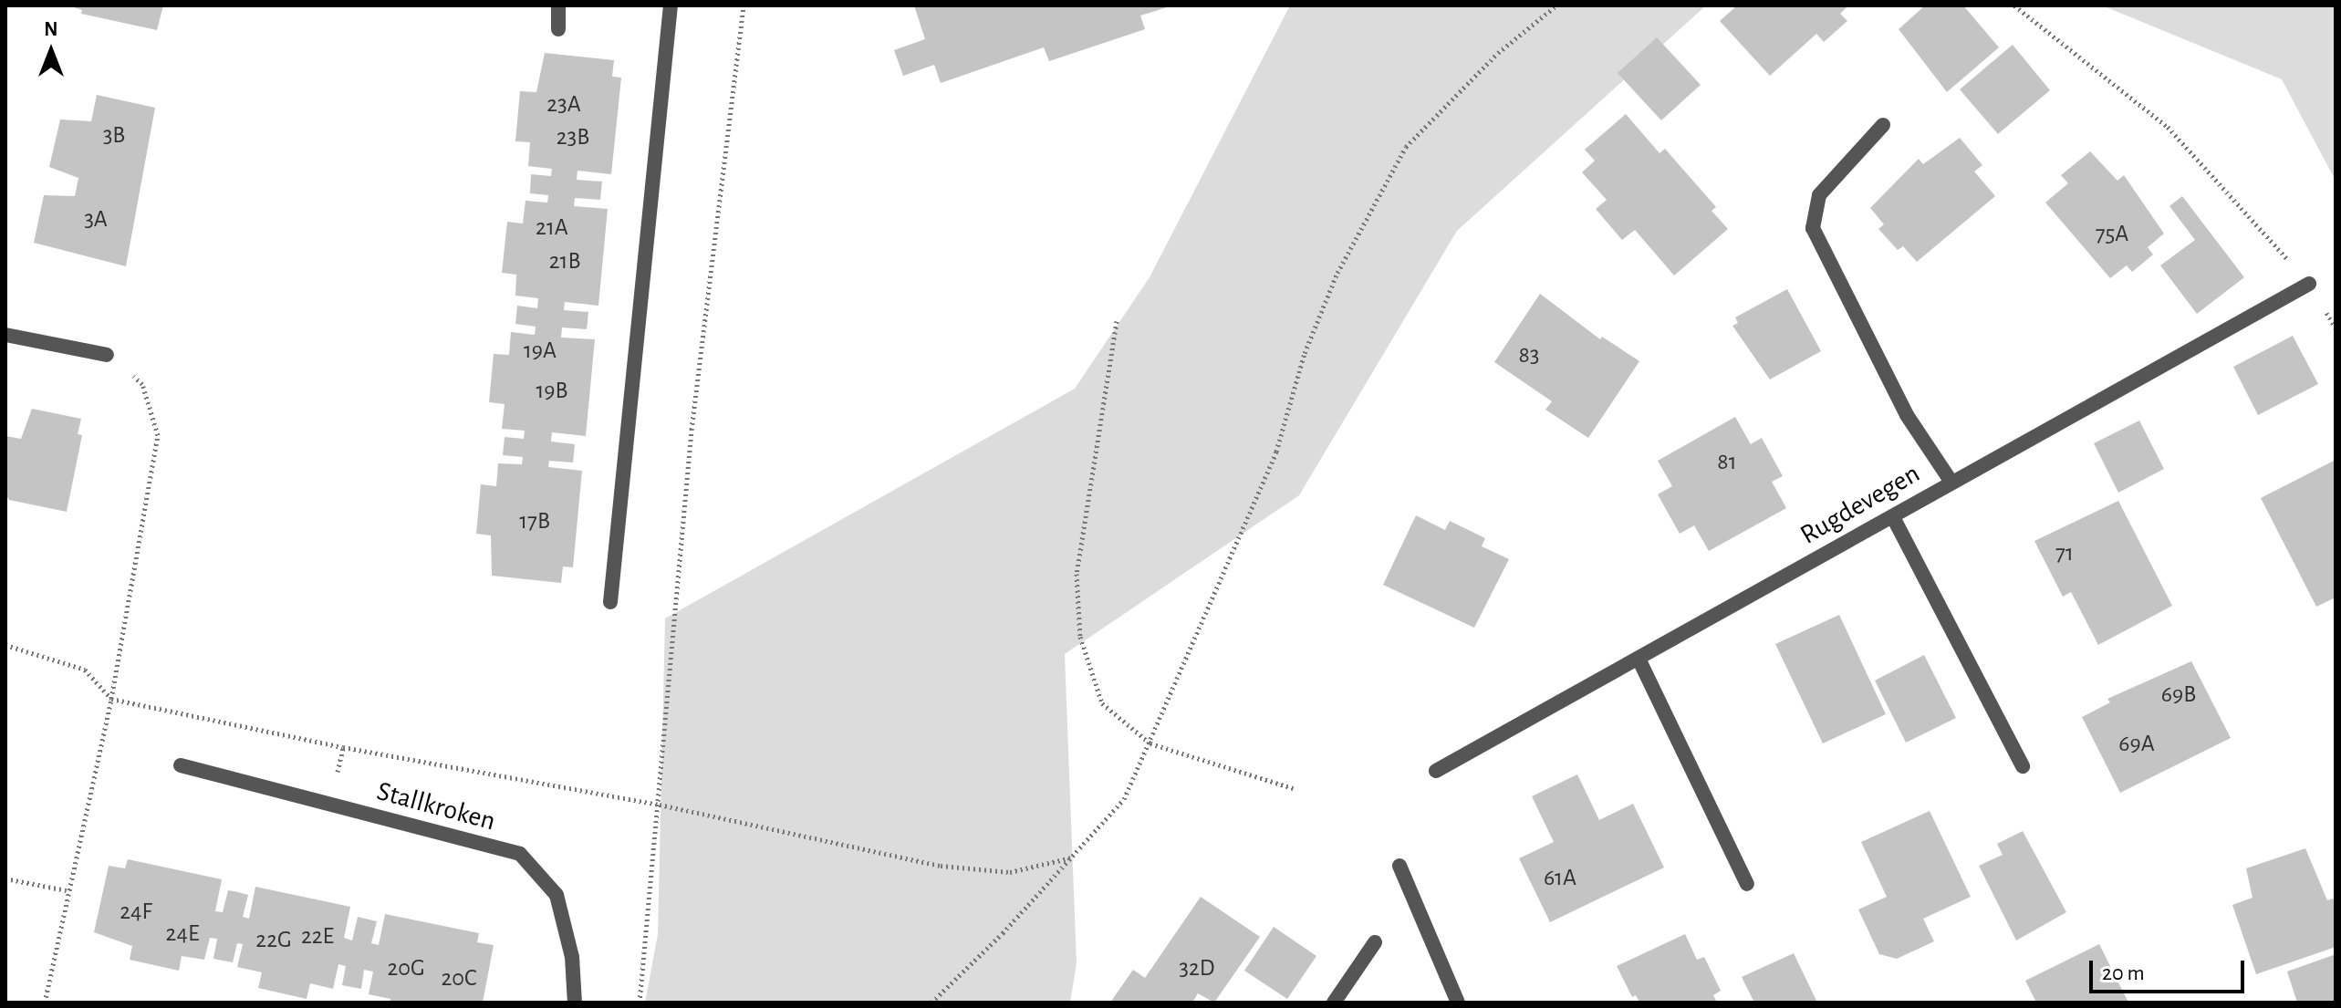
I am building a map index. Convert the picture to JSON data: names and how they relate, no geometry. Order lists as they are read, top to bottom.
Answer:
{
  "streets": {
    "street": ["Rugdevegen", "Stallkroken"]
  },
  "house_numbers": [
    "23A",
    "3B",
    "23B",
    "3A",
    "21A",
    "75A",
    "21B",
    "19A",
    "83",
    "19B",
    "81",
    "17B",
    "71",
    "69B",
    "69A",
    "61A",
    "24F",
    "24E",
    "22E",
    "22G",
    "20G",
    "32D",
    "20C"
  ],
  "scale_bar": "20 m",
  "north": "top"
}
